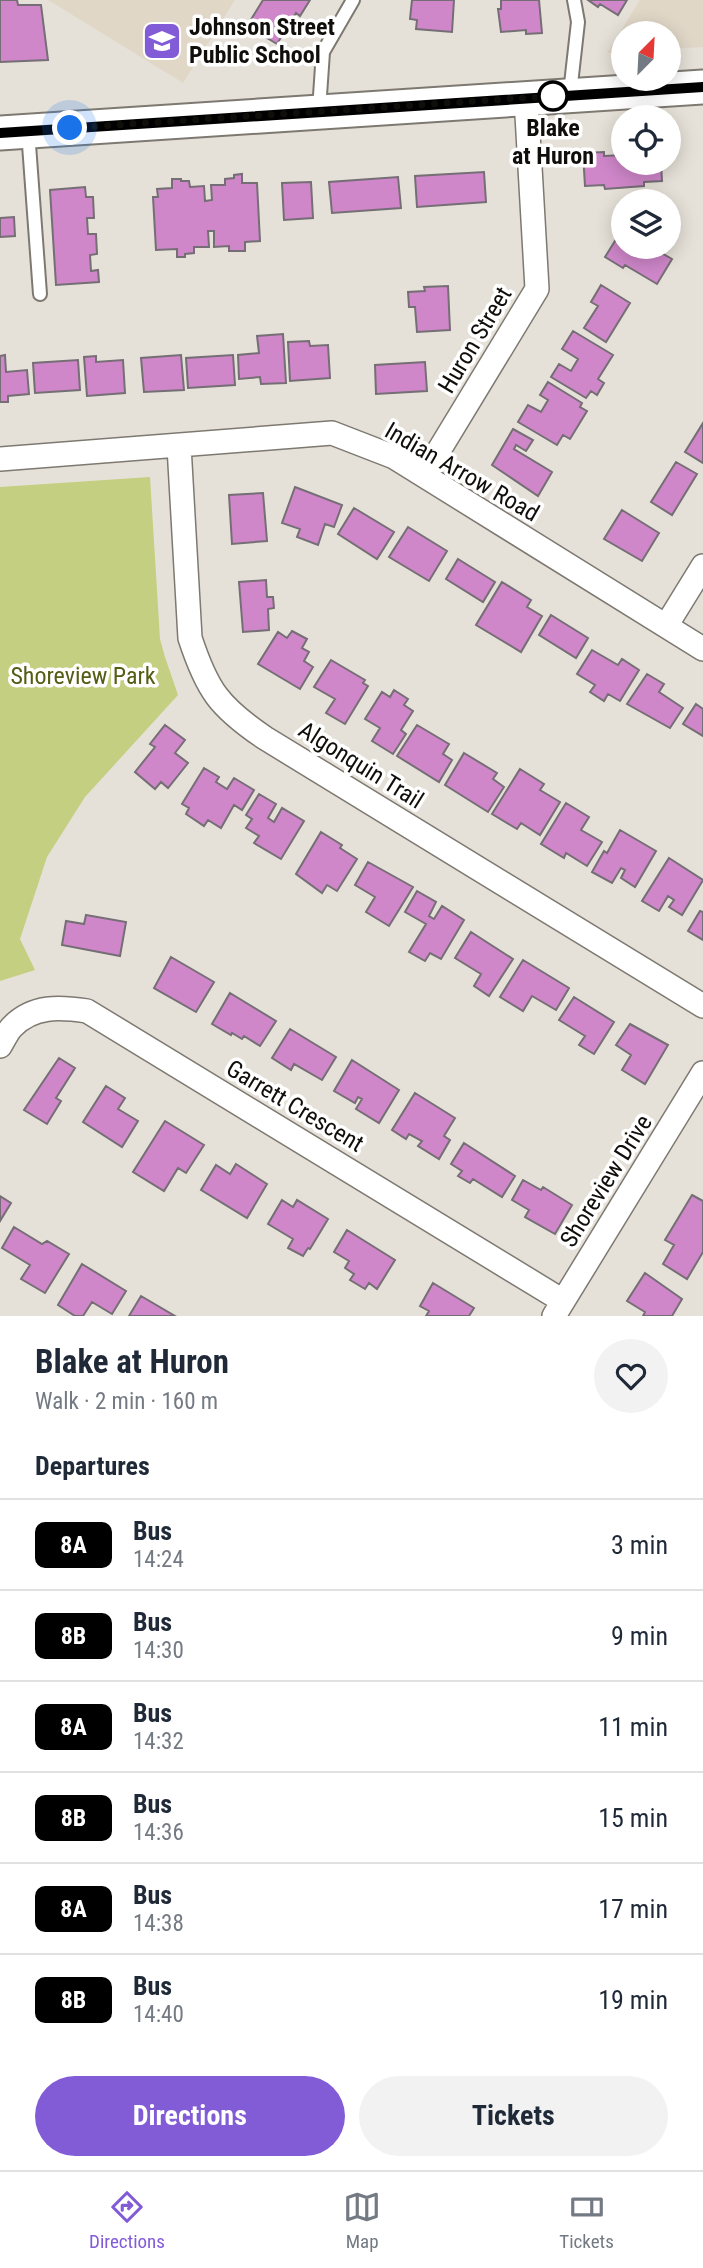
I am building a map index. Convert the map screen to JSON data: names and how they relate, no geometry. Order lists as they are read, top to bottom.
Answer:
{
  "streets": {
    "street": [
      "Huron Street",
      "Indian Arrow Road",
      "Algonquin Trail",
      "Garrett Crescent",
      "Shoreview Drive"
    ]
  },
  "crossings": [
    ["Huron Street", "Indian Arrow Road"],
    ["Indian Arrow Road", "Algonquin Trail"],
    ["Garrett Crescent", "Shoreview Drive"]
  ],
  "parks": ["Shoreview Park"],
  "places": {
    "school or university": ["Johnson Street Public School"],
    "other": ["Blake at Huron"]
  },
  "lines": ["bus line 8A"],
  "north": "top right",
  "page": {
    "heading": [
      ["Blake at Huron", "Walk · 2 min · 160 m"],
      "Departures"
    ],
    "list": [
      {
        "mark": "8A",
        "name": "Bus",
        "note": "14:24",
        "value": "3 min"
      },
      {
        "mark": "8B",
        "name": "Bus",
        "note": "14:30",
        "value": "9 min"
      },
      {
        "mark": "8A",
        "name": "Bus",
        "note": "14:32",
        "value": "11 min"
      },
      {
        "mark": "8B",
        "name": "Bus",
        "note": "14:36",
        "value": "15 min"
      },
      {
        "mark": "8A",
        "name": "Bus",
        "note": "14:38",
        "value": "17 min"
      },
      {
        "mark": "8B",
        "name": "Bus",
        "note": "14:40",
        "value": "19 min"
      }
    ],
    "buttons": ["Directions", "Tickets"],
    "tabs": ["Directions", "Map", "Tickets"]
  }
}
